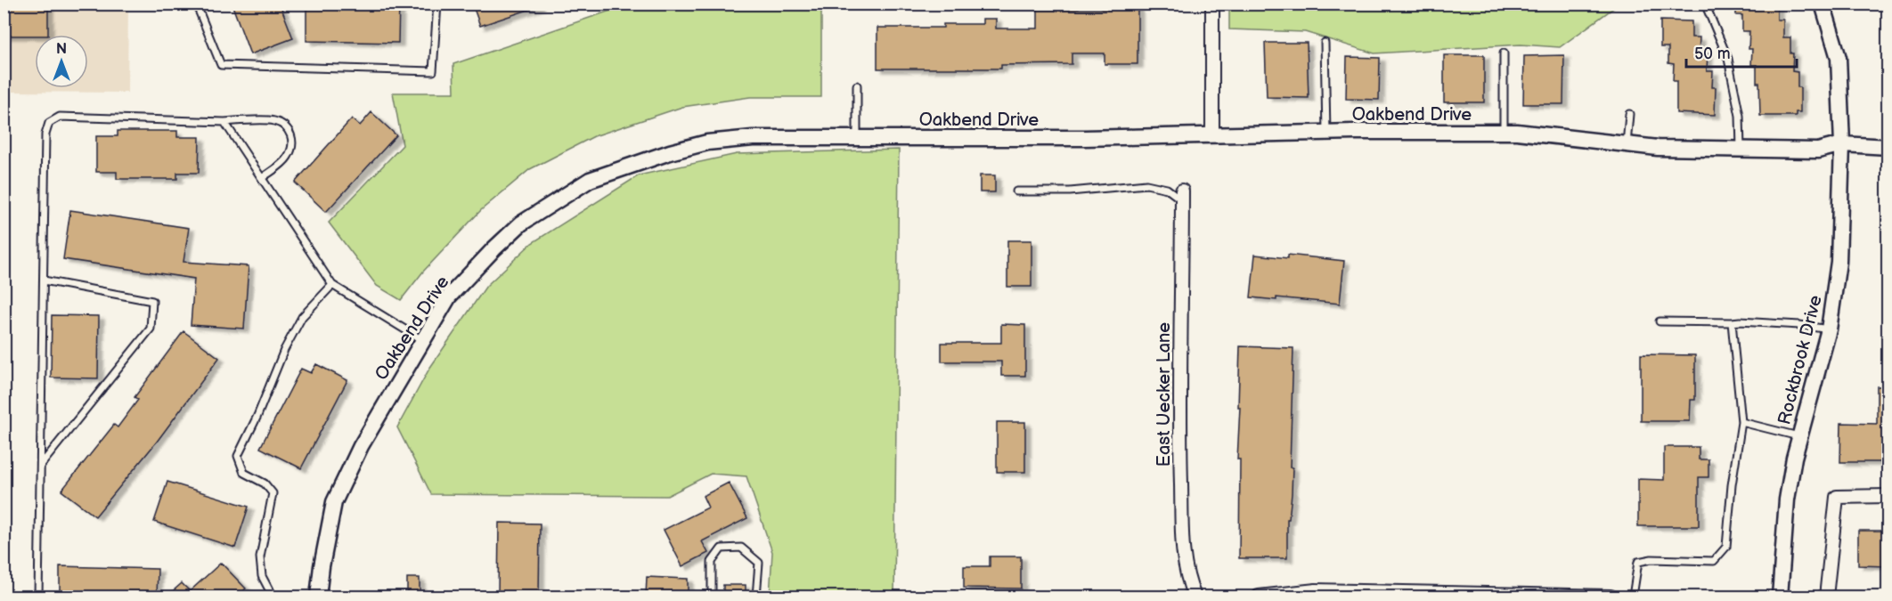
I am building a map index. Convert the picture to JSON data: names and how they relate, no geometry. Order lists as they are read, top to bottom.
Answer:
{
  "streets": {
    "street": ["Oakbend Drive", "Rockbrook Drive", "East Uecker Lane"]
  },
  "crossings": [
    ["Oakbend Drive", "Rockbrook Drive"]
  ],
  "scale_bar": "50 m",
  "north": "top"
}
